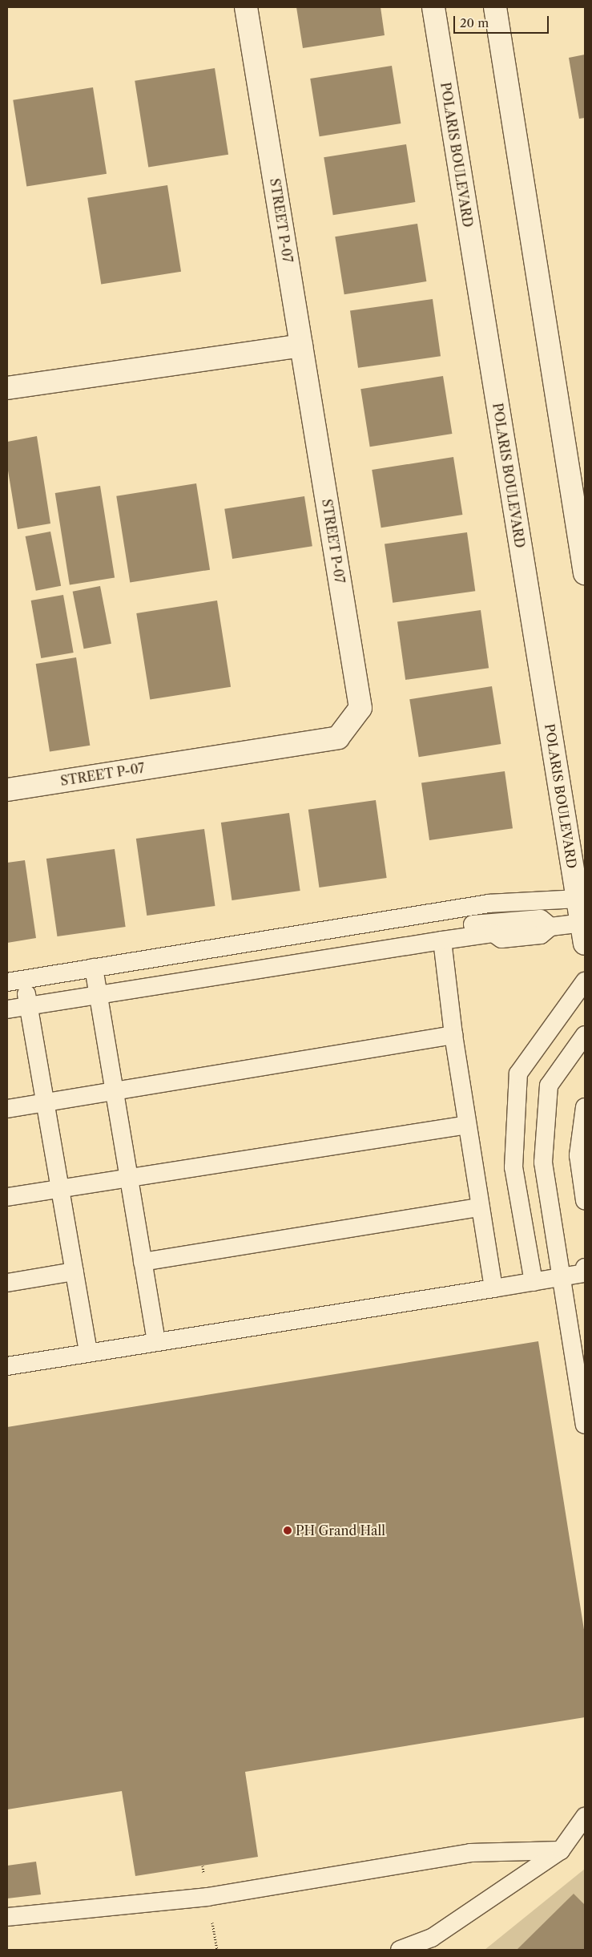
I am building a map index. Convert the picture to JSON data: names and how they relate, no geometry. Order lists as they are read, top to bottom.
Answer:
{
  "streets": {
    "street": ["POLARIS BOULEVARD", "STREET P-07"]
  },
  "places": ["PH Grand Hall"],
  "scale_bar": "20 m"
}
